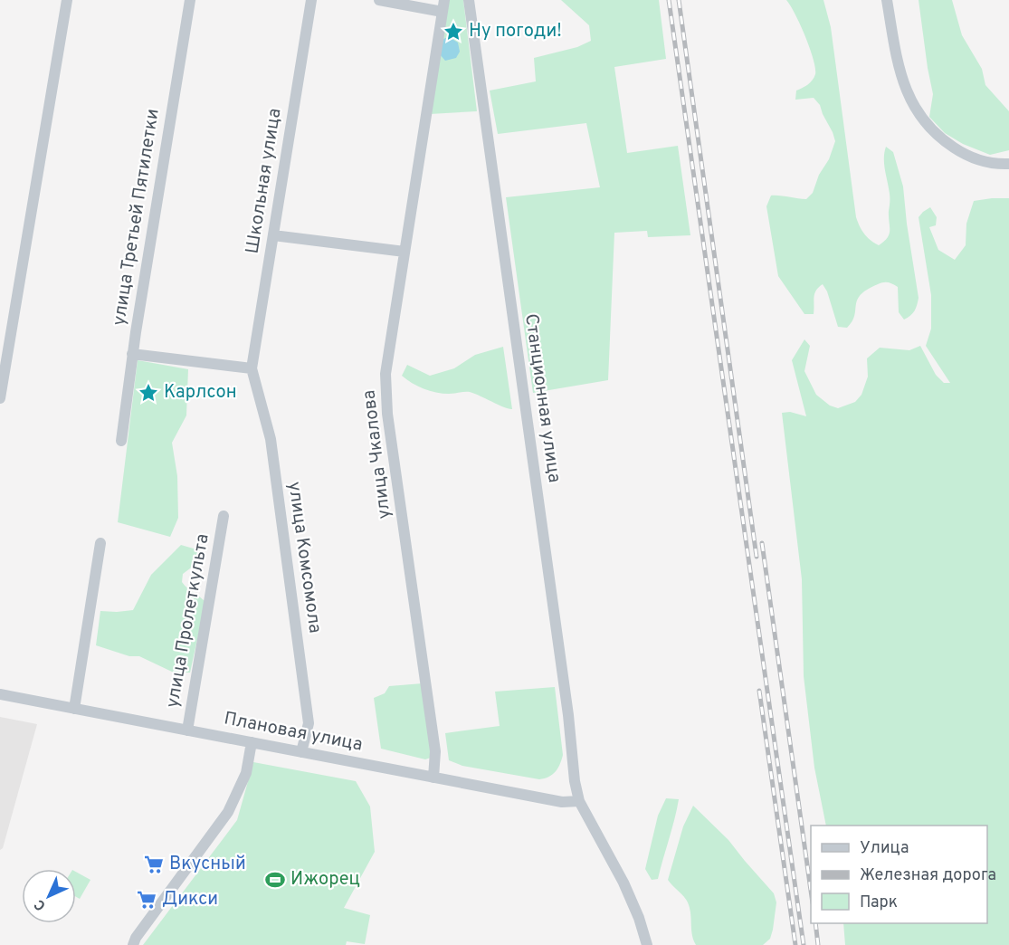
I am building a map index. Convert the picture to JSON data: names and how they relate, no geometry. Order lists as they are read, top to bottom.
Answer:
{
  "streets": {
    "street": [
      "Школьная улица",
      "улица Третьей Пятилетки",
      "Станционная улица",
      "улица Чкалова",
      "улица Комсомола",
      "улица Пролеткульта",
      "Плановая улица"
    ]
  },
  "crossings": [
    ["Школьная улица", "улица Комсомола"],
    ["Станционная улица", "Плановая улица"],
    ["улица Чкалова", "Плановая улица"],
    ["улица Комсомола", "Плановая улица"],
    ["улица Пролеткульта", "Плановая улица"]
  ],
  "places": {
    "place": ["Ну погоди!", "Карлсон"],
    "supermarket": ["Вкусный", "Дикси"],
    "sports": ["Ижорец"]
  },
  "legend": ["Улица", "Железная дорога", "Парк"],
  "north": "bottom left"
}
